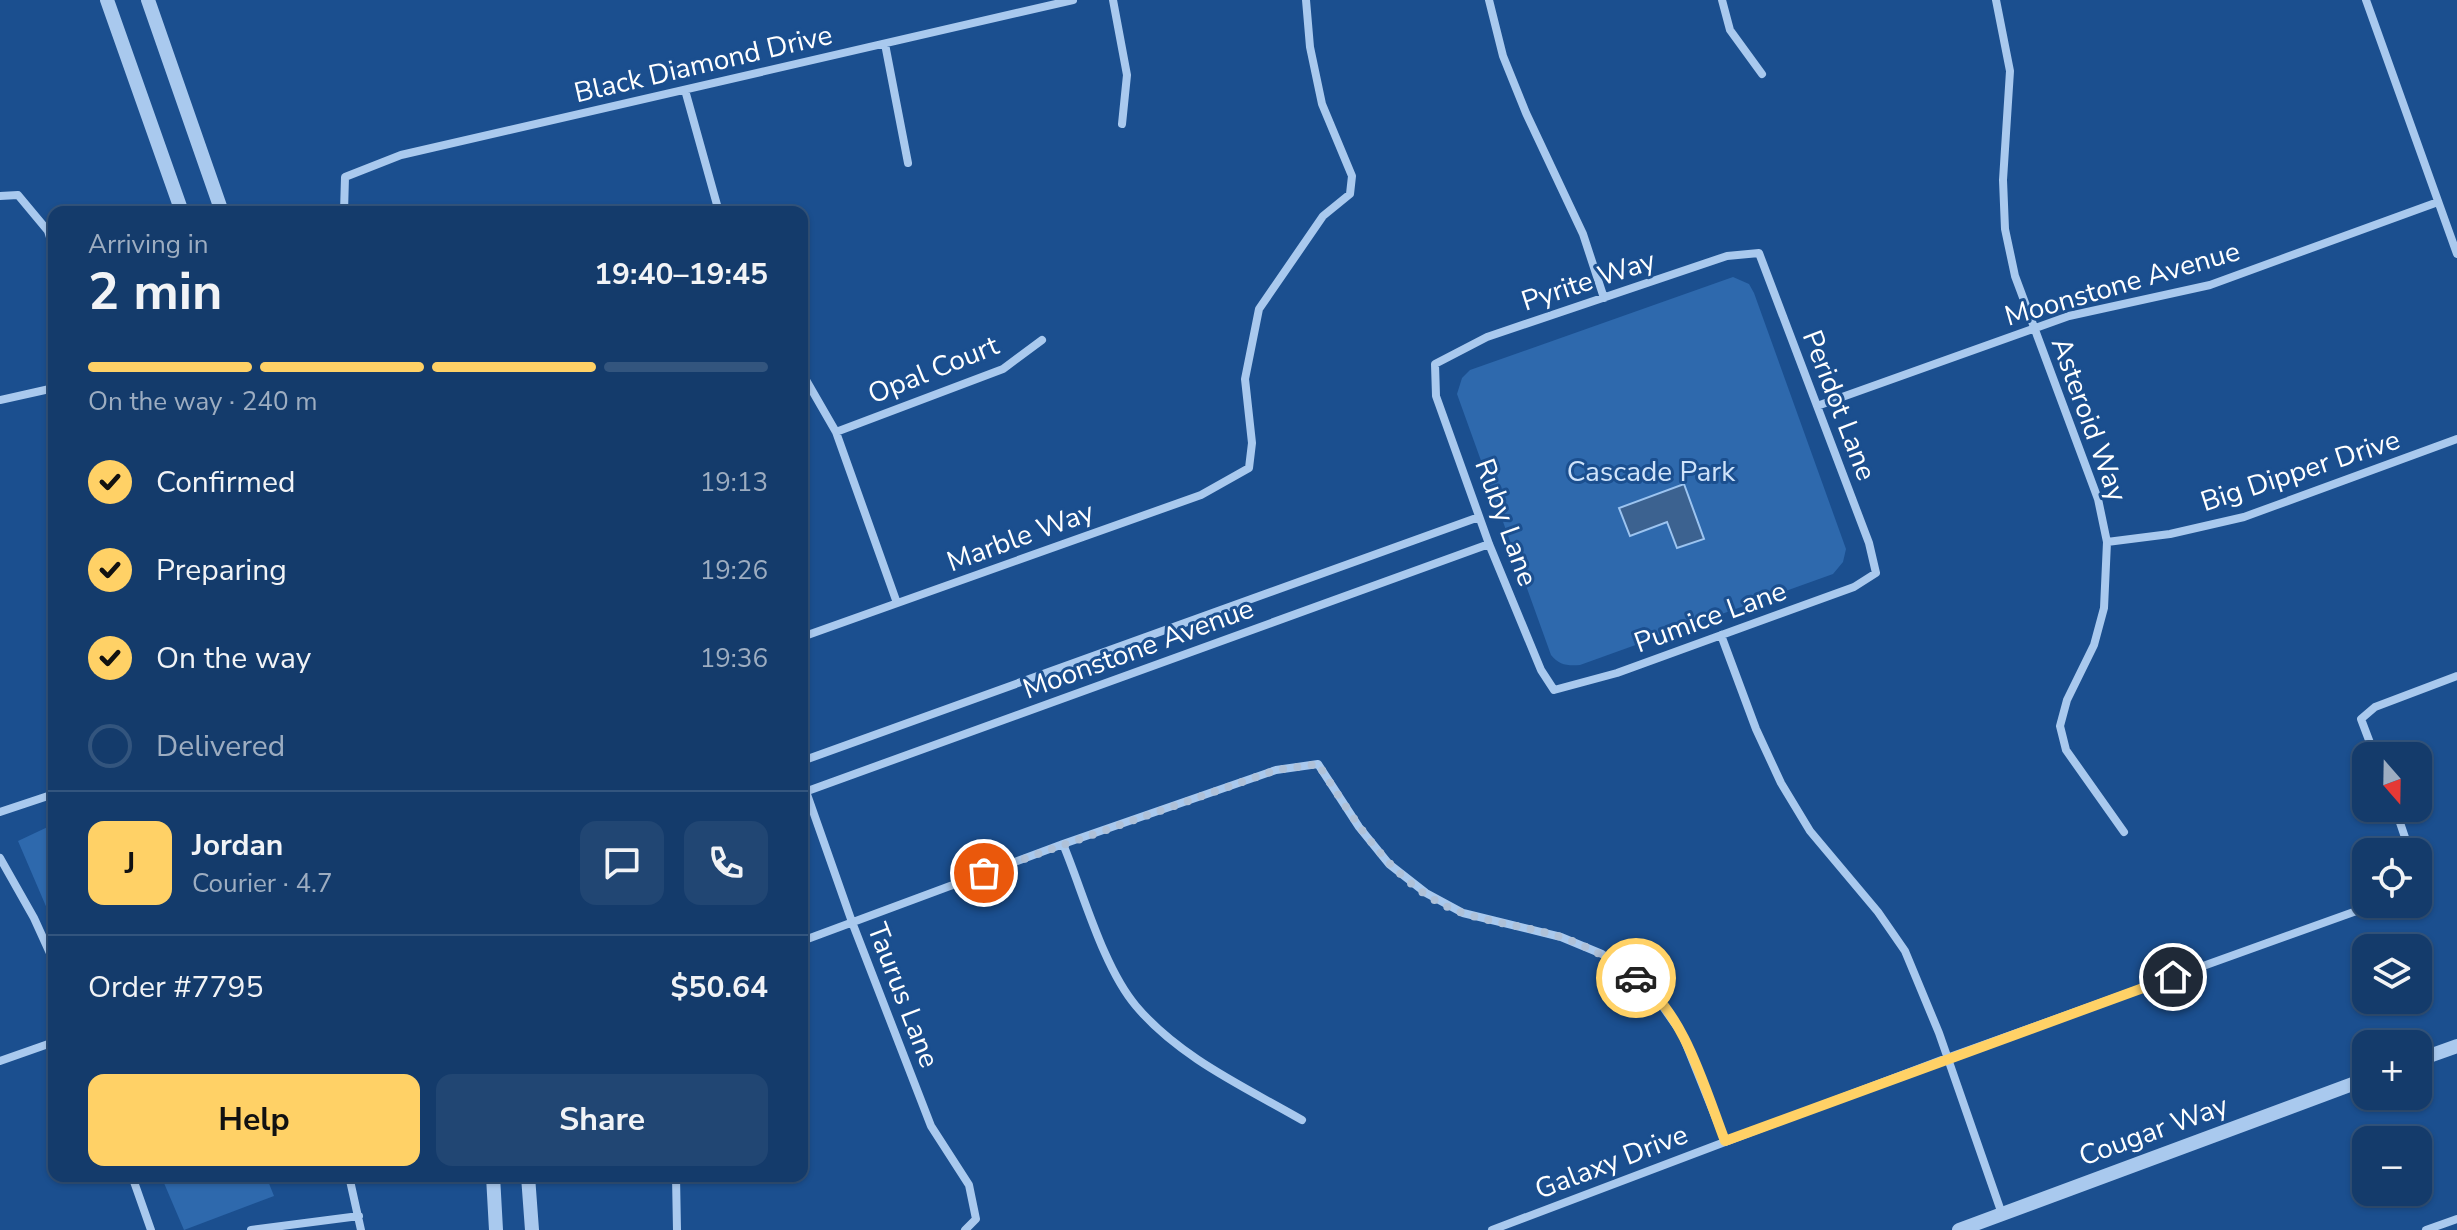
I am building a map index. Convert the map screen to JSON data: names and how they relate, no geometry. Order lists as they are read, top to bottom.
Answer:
{
  "streets": {
    "street": [
      "Black Diamond Drive",
      "Pyrite Way",
      "Moonstone Avenue",
      "Opal Court",
      "Peridot Lane",
      "Asteroid Way",
      "Big Dipper Drive",
      "Ruby Lane",
      "Marble Way",
      "Pumice Lane",
      "Taurus Lane",
      "Cougar Way",
      "Galaxy Drive"
    ]
  },
  "crossings": [
    ["Pyrite Way", "Peridot Lane"],
    ["Pyrite Way", "Ruby Lane"],
    ["Moonstone Avenue", "Peridot Lane"],
    ["Moonstone Avenue", "Asteroid Way"],
    ["Moonstone Avenue", "Ruby Lane"],
    ["Peridot Lane", "Pumice Lane"],
    ["Asteroid Way", "Big Dipper Drive"],
    ["Ruby Lane", "Pumice Lane"]
  ],
  "parks": ["Cascade Park"],
  "north": "bottom",
  "page": {
    "heading": ["2 min", "Arriving in", "19:40–19:45"],
    "panel": [
      "Jordan",
      "Courier · 4.7",
      "Order #7795",
      "$50.64"
    ],
    "bar": "On the way · 240 m",
    "list": [
      ["Confirmed", "19:13"],
      ["Preparing", "19:26"],
      ["On the way", "19:36"],
      "Delivered"
    ],
    "map_buttons": ["+", "−"],
    "round": "J",
    "buttons": ["Help", "Share"]
  }
}
